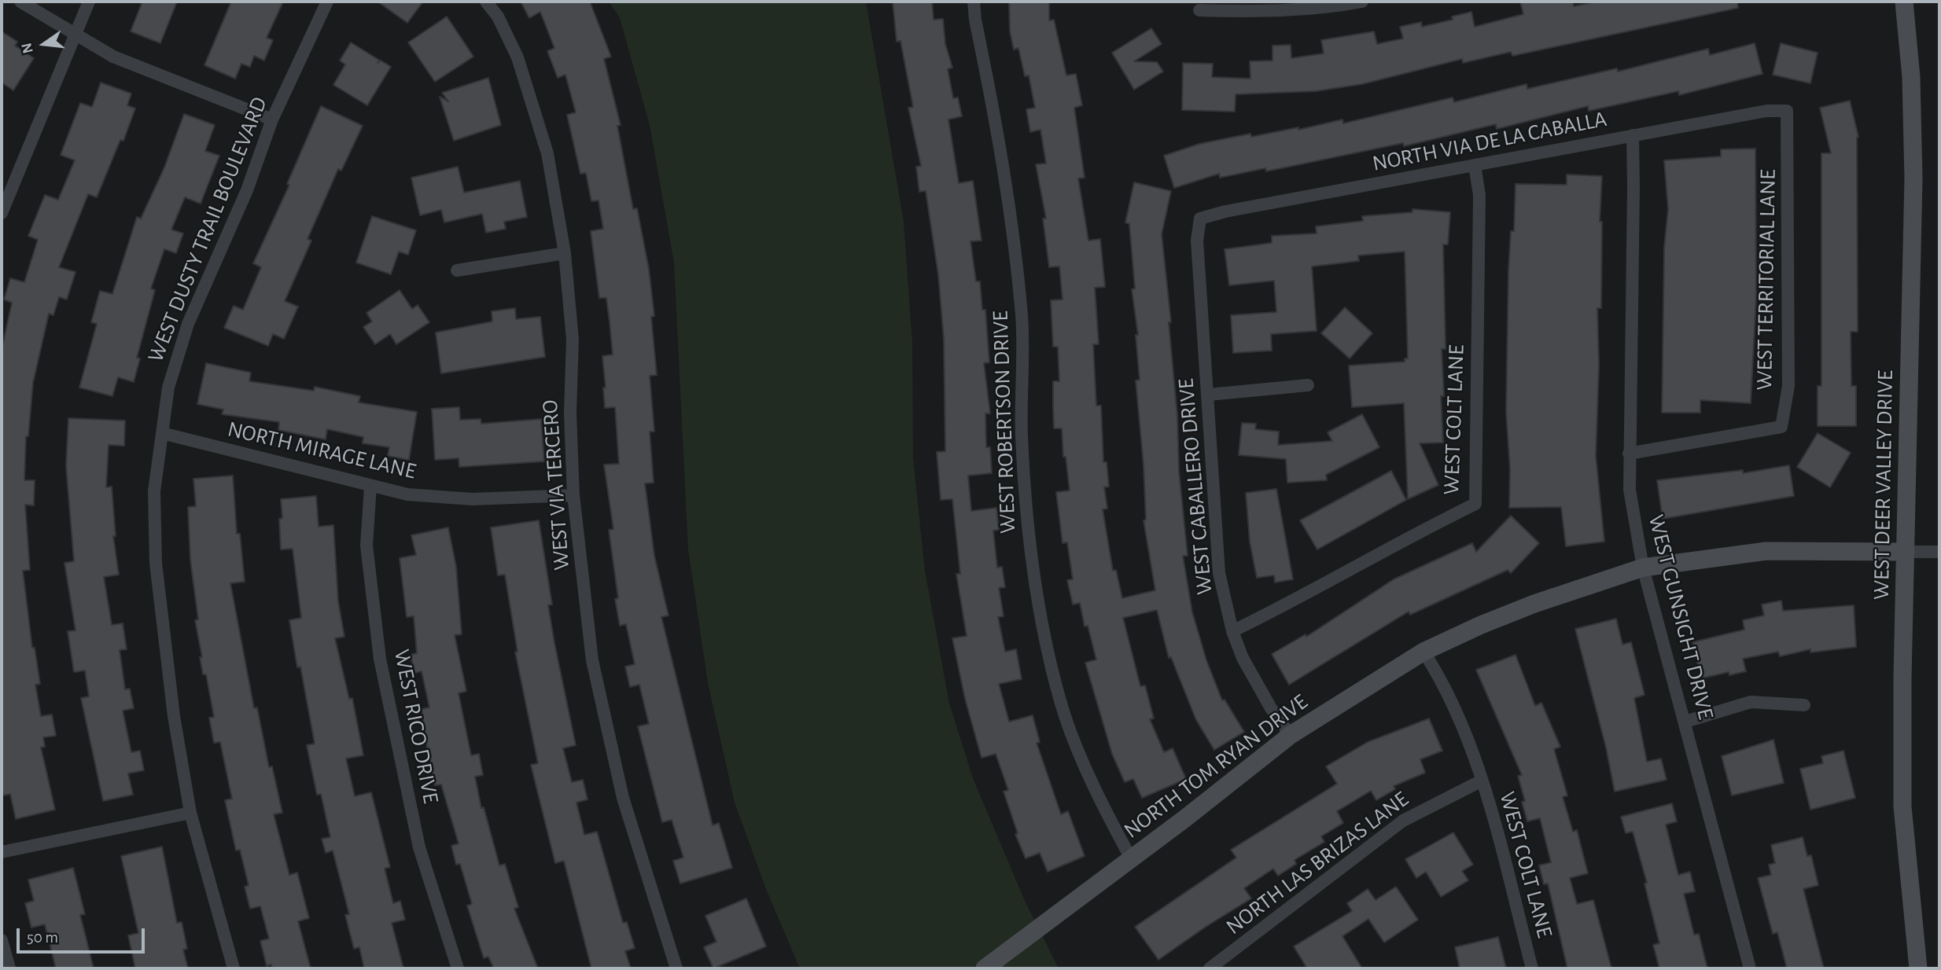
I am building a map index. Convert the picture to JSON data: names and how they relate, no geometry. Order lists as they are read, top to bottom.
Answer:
{
  "streets": {
    "street": [
      "NORTH VIA DE LA CABALLA",
      "WEST DUSTY TRAIL BOULEVARD",
      "WEST TERRITORIAL LANE",
      "WEST COLT LANE",
      "WEST ROBERTSON DRIVE",
      "NORTH MIRAGE LANE",
      "WEST VIA TERCERO",
      "WEST DEER VALLEY DRIVE",
      "WEST CABALLERO DRIVE",
      "WEST GUNSIGHT DRIVE",
      "WEST RICO DRIVE",
      "NORTH TOM RYAN DRIVE",
      "NORTH LAS BRIZAS LANE"
    ]
  },
  "crossings": [
    ["NORTH VIA DE LA CABALLA", "WEST TERRITORIAL LANE"],
    ["NORTH VIA DE LA CABALLA", "WEST COLT LANE"],
    ["NORTH VIA DE LA CABALLA", "WEST CABALLERO DRIVE"],
    ["NORTH VIA DE LA CABALLA", "WEST GUNSIGHT DRIVE"],
    ["WEST DUSTY TRAIL BOULEVARD", "NORTH MIRAGE LANE"],
    ["WEST TERRITORIAL LANE", "WEST GUNSIGHT DRIVE"],
    ["WEST COLT LANE", "WEST CABALLERO DRIVE"],
    ["WEST COLT LANE", "NORTH TOM RYAN DRIVE"],
    ["WEST COLT LANE", "NORTH LAS BRIZAS LANE"],
    ["WEST ROBERTSON DRIVE", "NORTH TOM RYAN DRIVE"],
    ["NORTH MIRAGE LANE", "WEST VIA TERCERO"],
    ["NORTH MIRAGE LANE", "WEST RICO DRIVE"],
    ["WEST DEER VALLEY DRIVE", "NORTH TOM RYAN DRIVE"],
    ["WEST CABALLERO DRIVE", "NORTH TOM RYAN DRIVE"],
    ["WEST GUNSIGHT DRIVE", "NORTH TOM RYAN DRIVE"]
  ],
  "scale_bar": "50 m",
  "north": "left"
}
